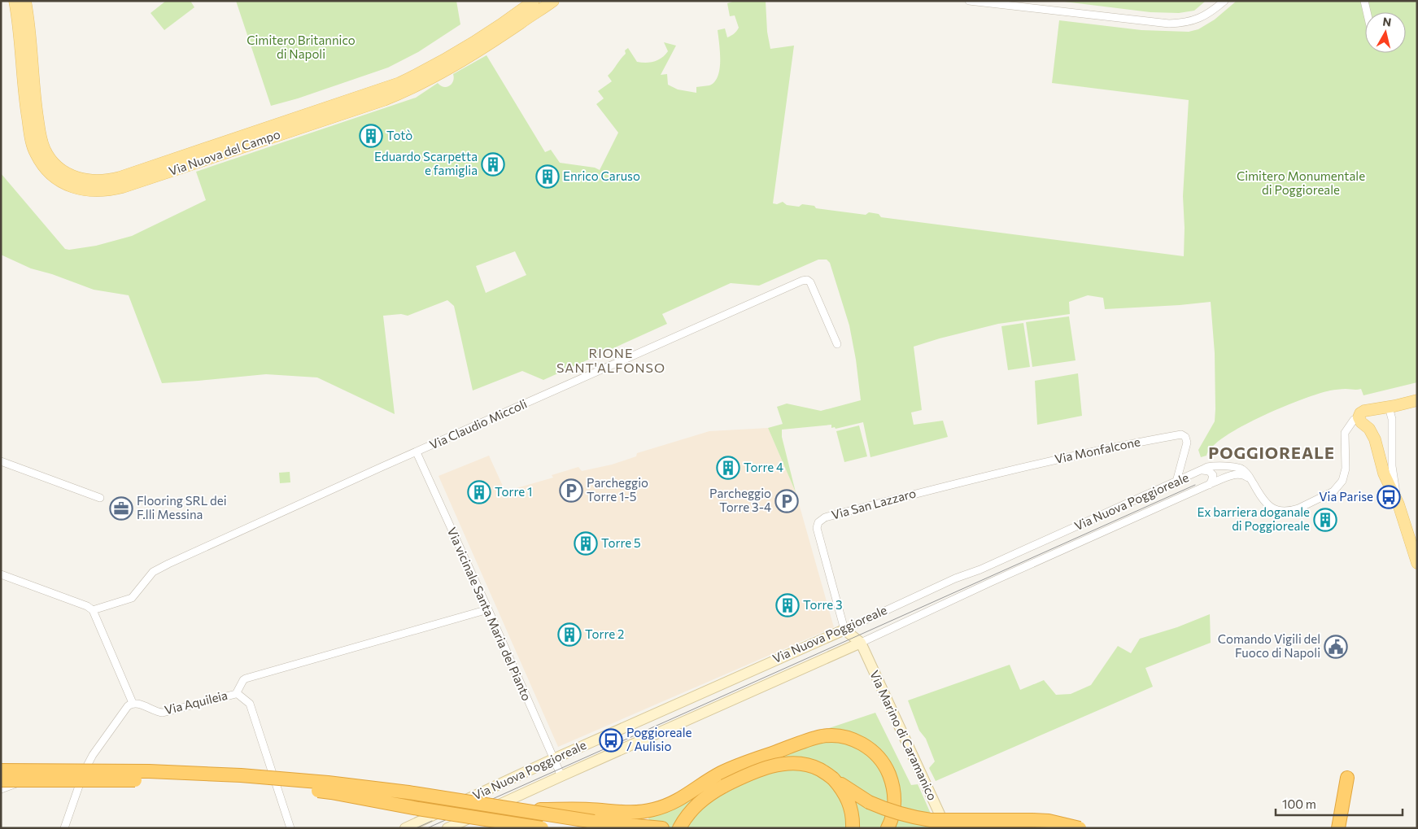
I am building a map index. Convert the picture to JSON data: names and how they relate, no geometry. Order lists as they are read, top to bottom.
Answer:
{
  "streets": {
    "main road": ["Via Nuova del Campo", "Via Nuova Poggioreale", "Via Marino di Caramanico"],
    "street": [
      "Via Claudio Miccoli",
      "Via Monfalcone",
      "Via San Lazzaro",
      "Via vicinale Santa Maria del Pianto",
      "Via Aquileia"
    ]
  },
  "crossings": [
    ["Via Claudio Miccoli", "Via vicinale Santa Maria del Pianto"],
    ["Via Monfalcone", "Via Nuova Poggioreale"],
    ["Via Monfalcone", "Via San Lazzaro"],
    ["Via Nuova Poggioreale", "Via San Lazzaro"],
    ["Via Nuova Poggioreale", "Via vicinale Santa Maria del Pianto"],
    ["Via Nuova Poggioreale", "Via Marino di Caramanico"],
    ["Via vicinale Santa Maria del Pianto", "Via Aquileia"]
  ],
  "districts": ["RIONE SANT'ALFONSO", "POGGIOREALE"],
  "parks": ["Cimitero Britannico di Napoli", "Cimitero Monumentale di Poggioreale"],
  "places": {
    "building": [
      "Totò",
      "Eduardo Scarpetta e famiglia",
      "Enrico Caruso",
      "Torre 4",
      "Torre 1",
      "Ex barriera doganale di Poggioreale",
      "Torre 5",
      "Torre 3",
      "Torre 2"
    ],
    "parking": ["Parcheggio Torre 1-5", "Parcheggio Torre 3-4"],
    "bus stop": ["Via Parise", "Poggioreale / Aulisio"],
    "office": ["Flooring SRL dei F.lli Messina"],
    "public building": ["Comando Vigili del Fuoco di Napoli"]
  },
  "scale_bar": "100 m",
  "north": "top"
}
